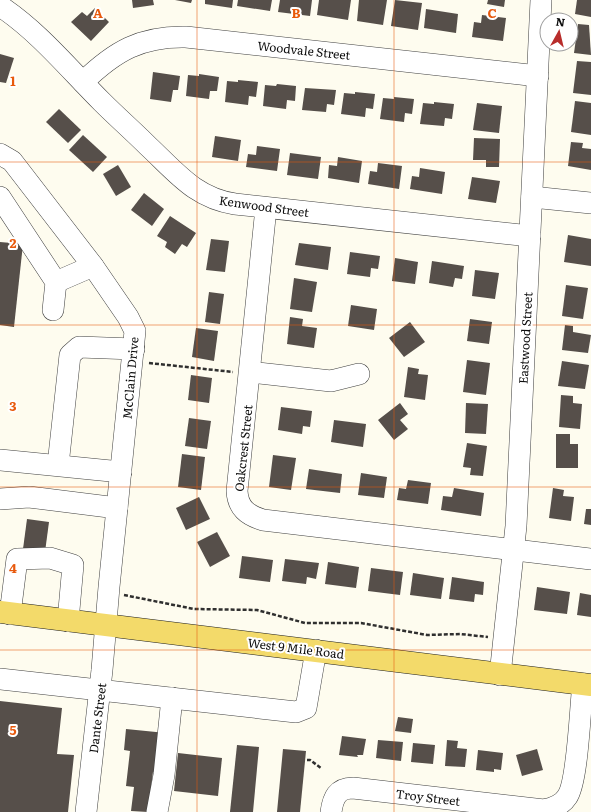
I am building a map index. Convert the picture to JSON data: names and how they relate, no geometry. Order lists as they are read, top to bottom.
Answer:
{
  "streets": {
    "main road": ["West 9 Mile Road"],
    "street": [
      "Woodvale Street",
      "Kenwood Street",
      "Eastwood Street",
      "McClain Drive",
      "Oakcrest Street",
      "Dante Street",
      "Troy Street"
    ]
  },
  "crossings": [
    ["Woodvale Street", "Kenwood Street"],
    ["Woodvale Street", "Eastwood Street"],
    ["Kenwood Street", "Eastwood Street"],
    ["Kenwood Street", "Oakcrest Street"],
    ["Eastwood Street", "Oakcrest Street"],
    ["Eastwood Street", "West 9 Mile Road"],
    ["McClain Drive", "West 9 Mile Road"],
    ["McClain Drive", "Dante Street"],
    ["West 9 Mile Road", "Dante Street"],
    ["West 9 Mile Road", "Troy Street"]
  ],
  "north": "top",
  "grid": {
    "columns": ["A", "B", "C"],
    "rows": [
      "1",
      "2",
      "3",
      "4",
      "5"
    ]
  }
}
